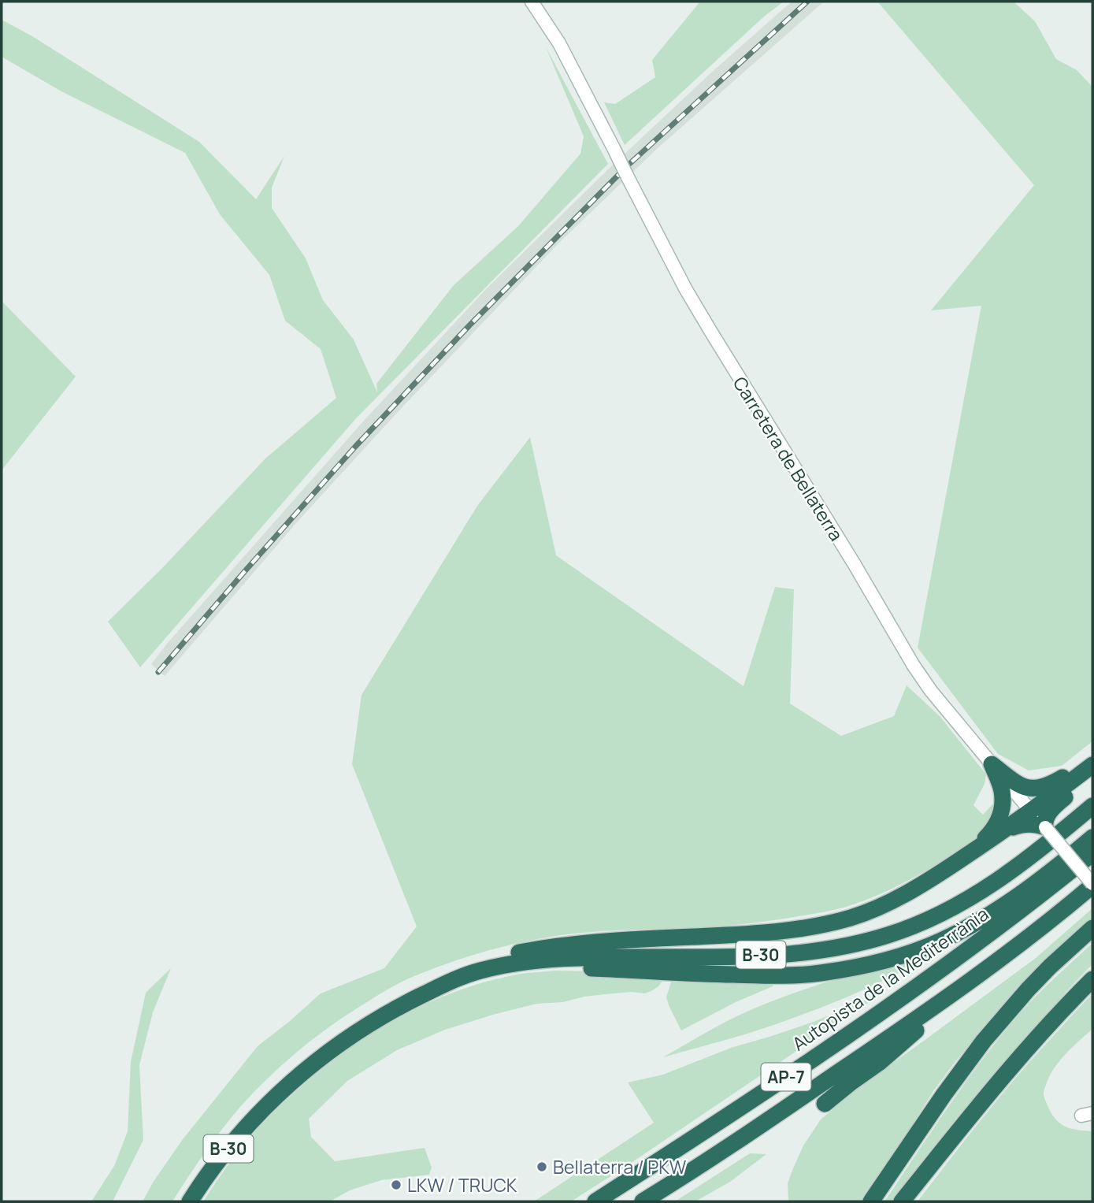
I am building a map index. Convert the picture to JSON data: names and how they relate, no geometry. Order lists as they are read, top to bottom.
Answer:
{
  "streets": {
    "highway": ["B-30", "Autopista de la Mediterrània", "AP-7"],
    "street": ["Carretera de Bellaterra"]
  },
  "crossings": [
    ["Carretera de Bellaterra", "AP-7"]
  ],
  "places": ["Bellaterra / PKW", "LKW / TRUCK"]
}
